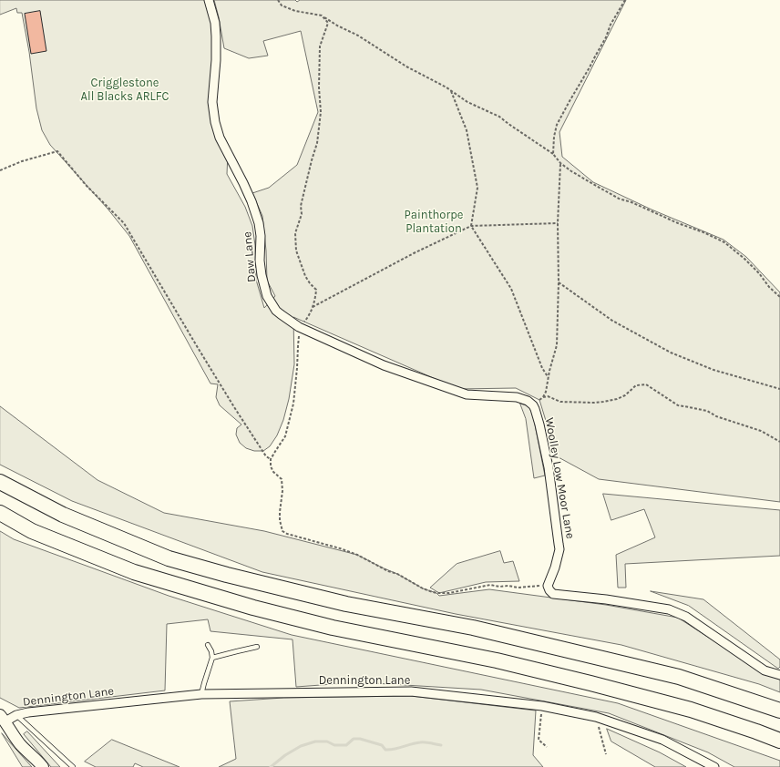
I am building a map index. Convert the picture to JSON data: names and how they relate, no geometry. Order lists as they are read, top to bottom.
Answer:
{
  "streets": {
    "street": ["Daw Lane", "Woolley Low Moor Lane", "Dennington Lane"]
  },
  "crossings": [
    ["Daw Lane", "Woolley Low Moor Lane"]
  ],
  "parks": ["Crigglestone All Blacks ARLFC", "Painthorpe Plantation"]
}
